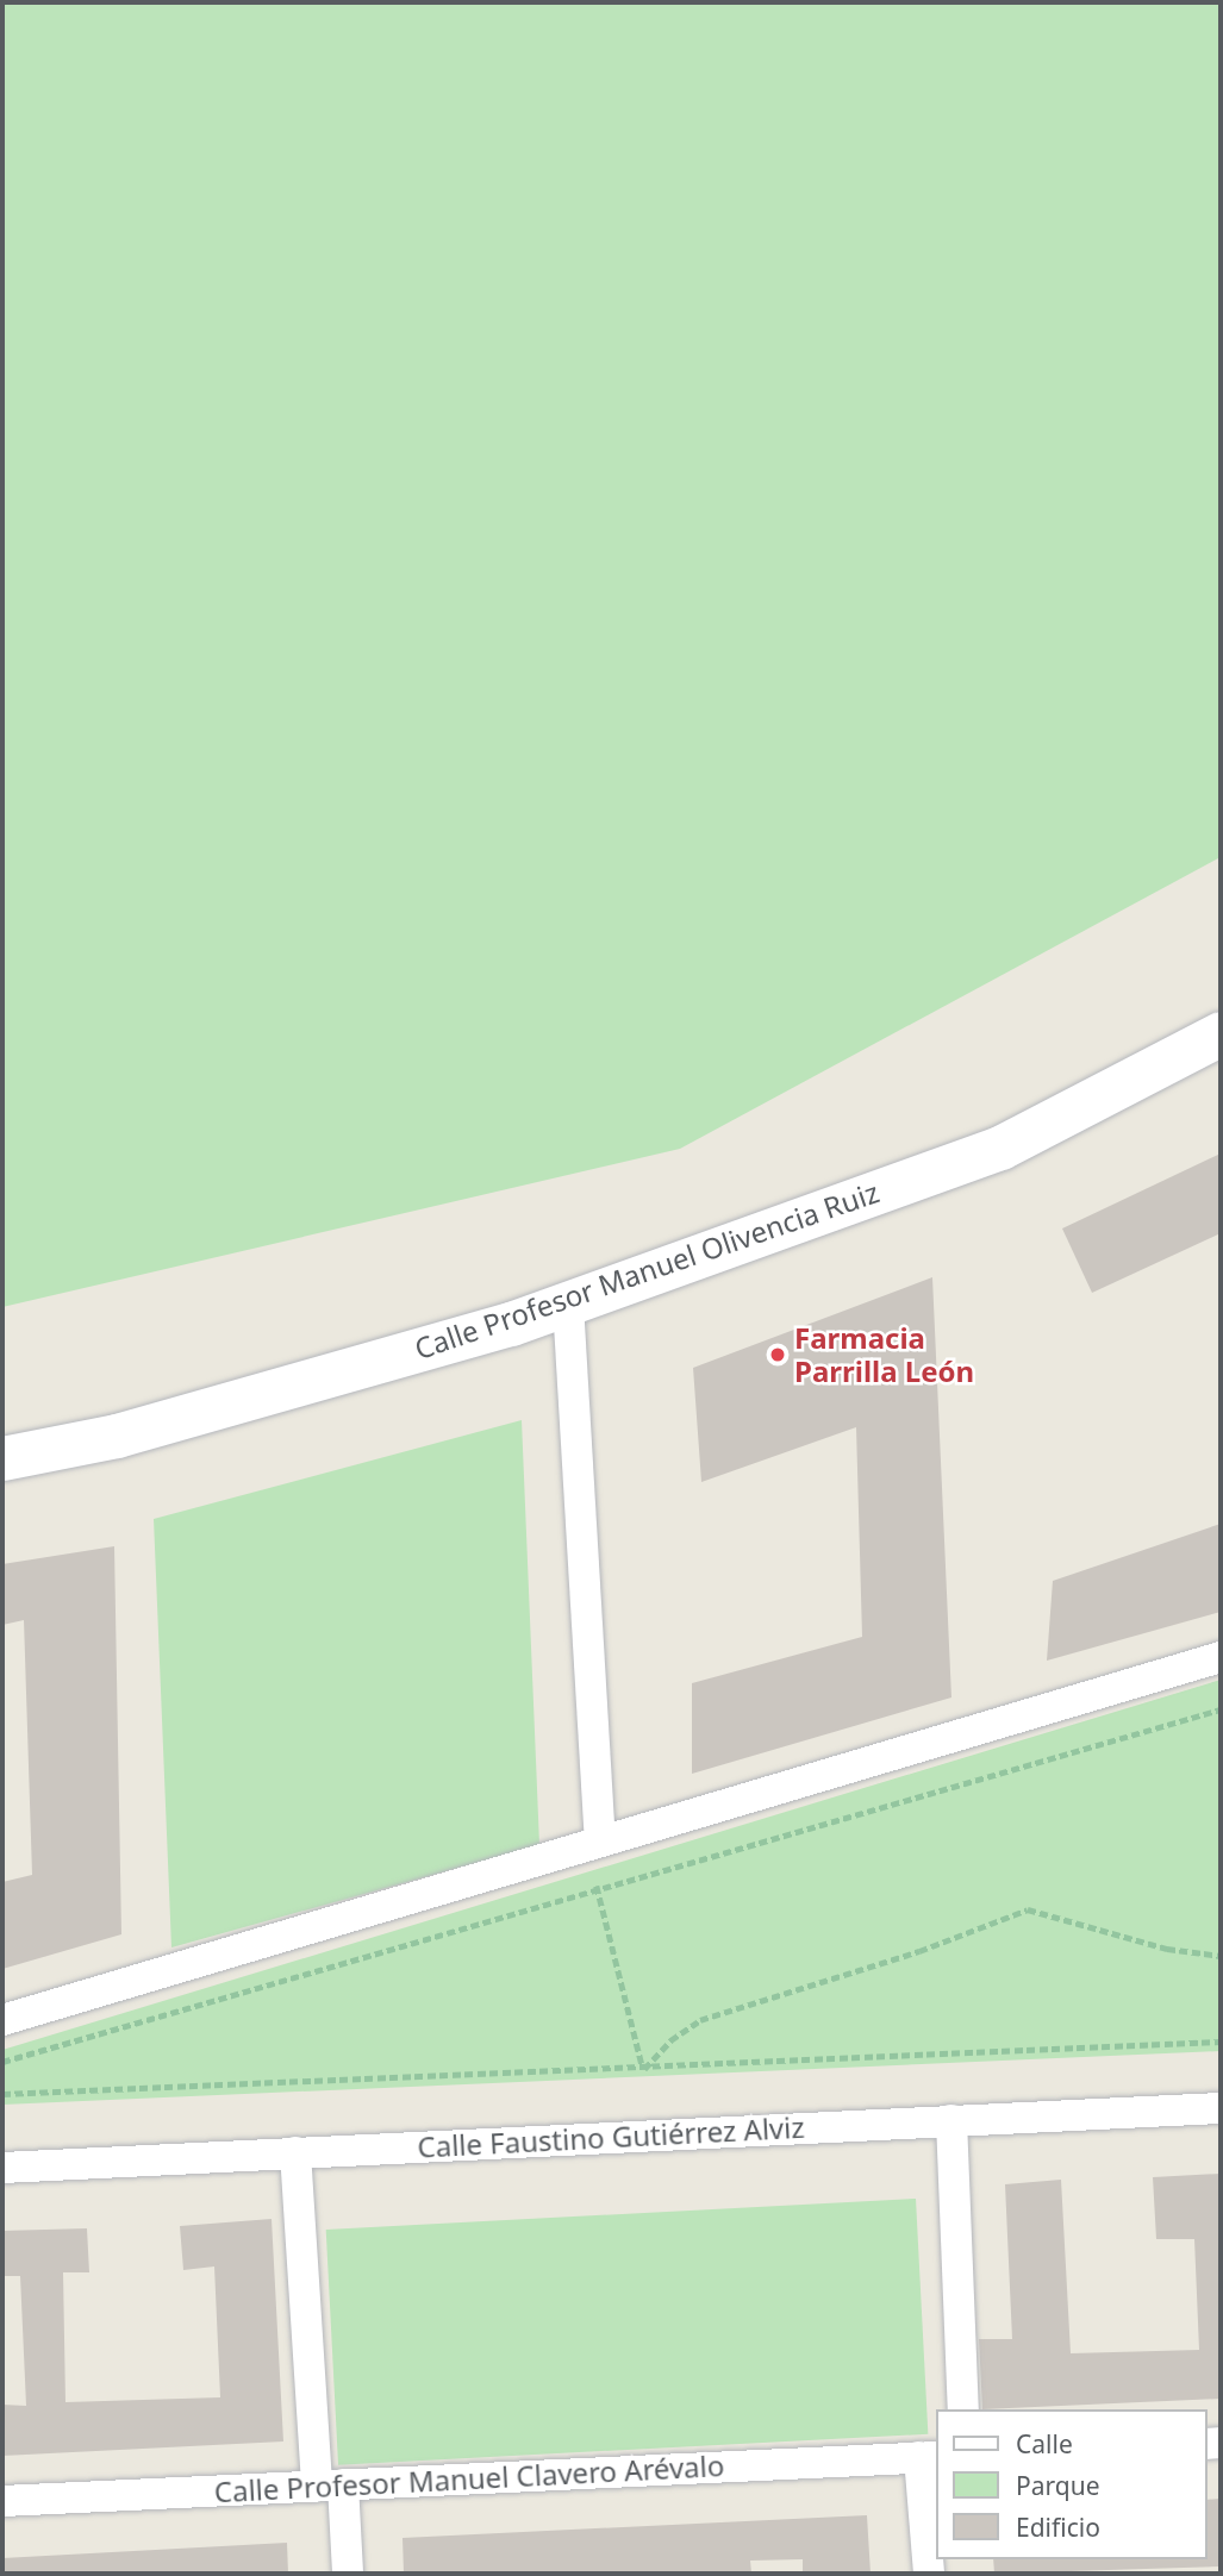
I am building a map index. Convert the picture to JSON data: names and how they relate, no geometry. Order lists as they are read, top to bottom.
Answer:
{
  "streets": {
    "street": ["Calle Profesor Manuel Olivencia Ruiz", "Calle Faustino Gutiérrez Alviz", "Calle Profesor Manuel Clavero Arévalo"]
  },
  "places": ["Farmacia Parrilla León"],
  "legend": ["Calle", "Parque", "Edificio"]
}
